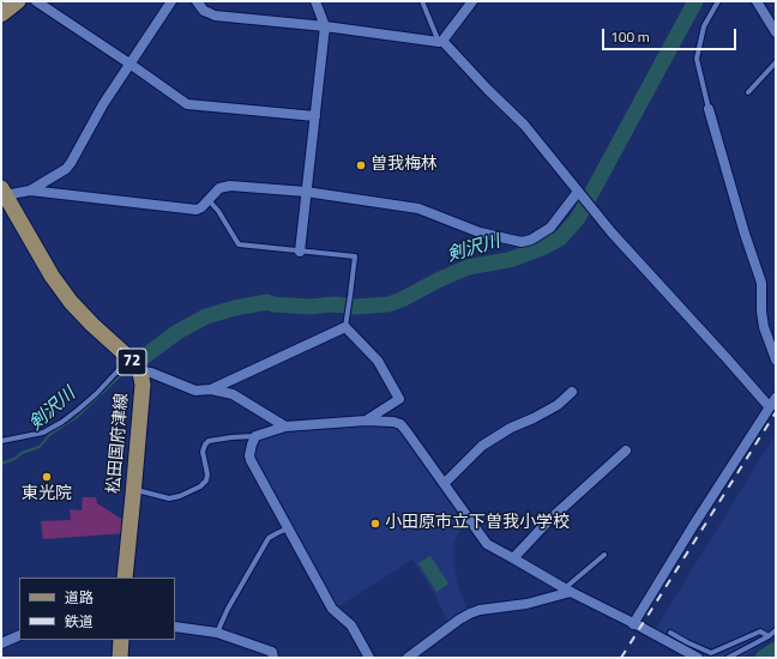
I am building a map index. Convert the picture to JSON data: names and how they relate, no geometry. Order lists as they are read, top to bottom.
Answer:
{
  "streets": {
    "main road": ["72", "松田国府津線"]
  },
  "water": ["剣沢川"],
  "places": ["曽我梅林", "東光院", "小田原市立下曽我小学校"],
  "legend": ["道路", "鉄道"],
  "scale_bar": "100 m"
}
